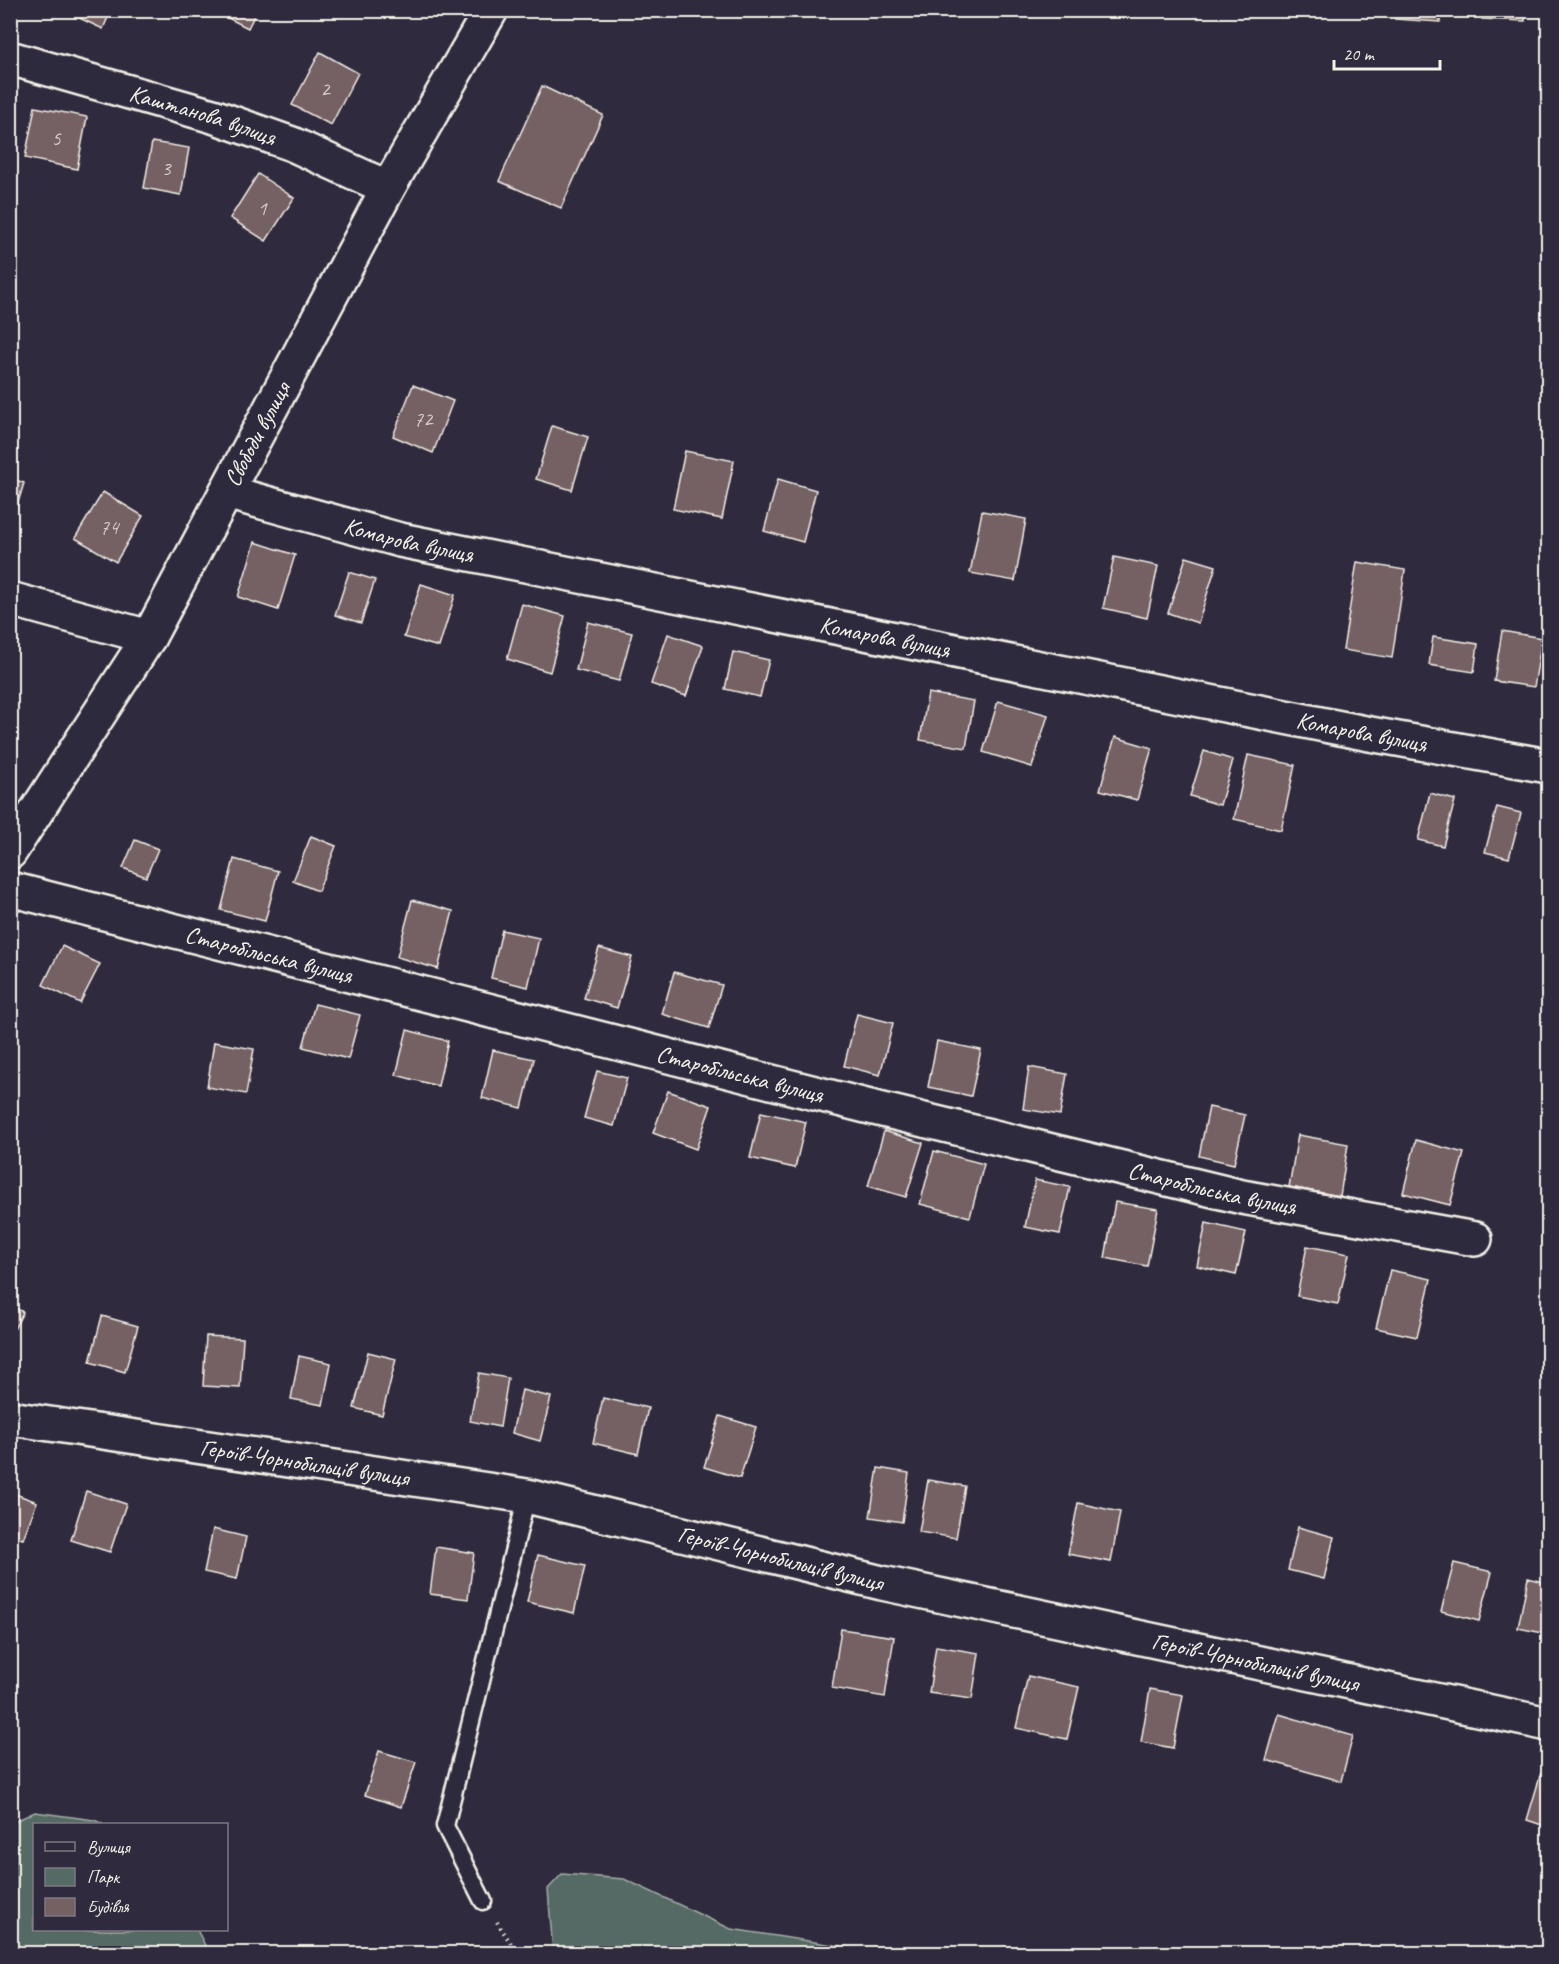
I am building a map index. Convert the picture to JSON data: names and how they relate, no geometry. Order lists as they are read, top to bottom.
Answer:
{
  "streets": {
    "street": [
      "Каштанова вулиця",
      "Свободи вулиця",
      "Комарова вулиця",
      "Старобільська вулиця",
      "Героїв-Чорнобильців вулиця"
    ]
  },
  "crossings": [
    ["Каштанова вулиця", "Свободи вулиця"],
    ["Свободи вулиця", "Комарова вулиця"]
  ],
  "house_numbers": [
    "2",
    "5",
    "3",
    "1",
    "72",
    "74"
  ],
  "legend": ["Вулиця", "Парк", "Будівля"],
  "scale_bar": "20 m"
}
